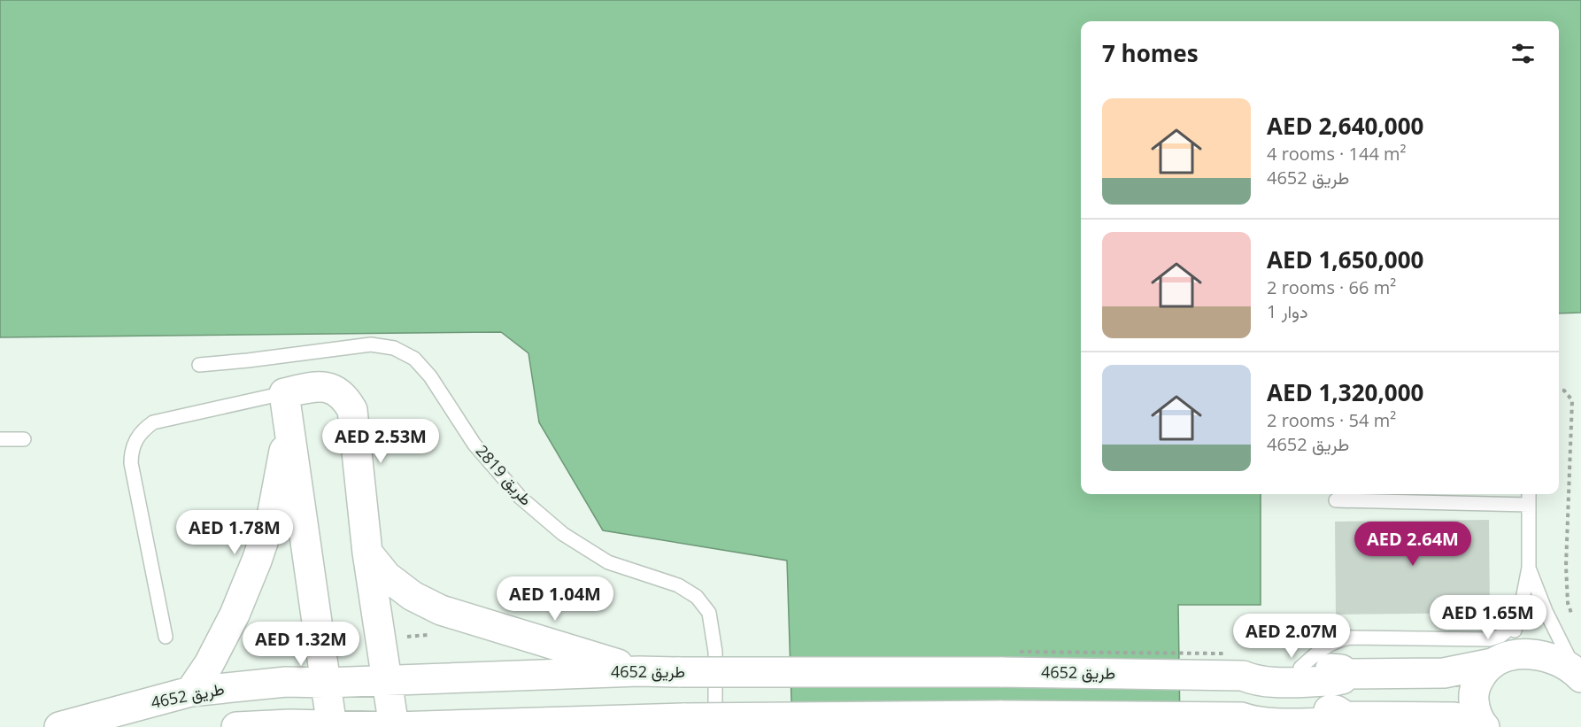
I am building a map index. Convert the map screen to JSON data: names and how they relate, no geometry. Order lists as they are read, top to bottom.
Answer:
{
  "streets": {
    "street": ["طريق 4652"],
    "lane": ["طريق 2819"]
  },
  "page": {
    "heading": "7 homes",
    "list": [
      {
        "name": "AED 2,640,000",
        "note": "4 rooms · 144 m² · طريق 4652"
      },
      {
        "name": "AED 1,650,000",
        "note": "2 rooms · 66 m² · دوار 1"
      },
      {
        "name": "AED 1,320,000",
        "note": "2 rooms · 54 m² · طريق 4652"
      }
    ],
    "price": [
      "AED 2.53M",
      "AED 1.78M",
      "AED 2.64M",
      "AED 1.04M",
      "AED 1.65M",
      "AED 2.07M",
      "AED 1.32M"
    ]
  }
}
